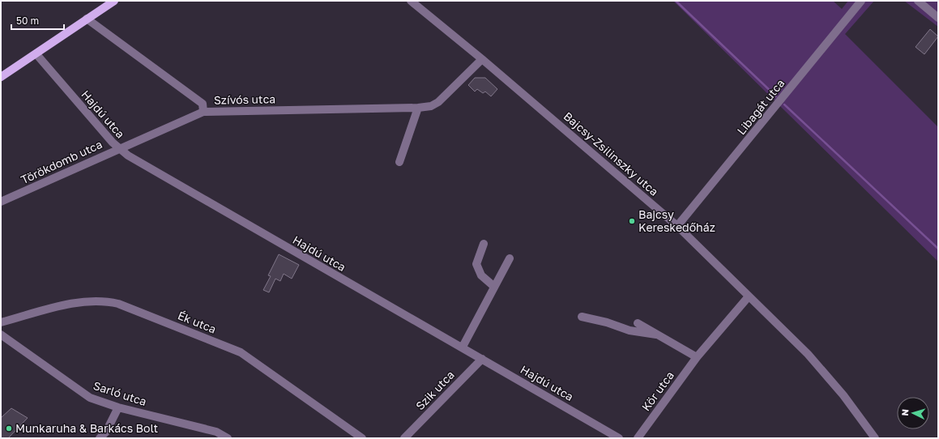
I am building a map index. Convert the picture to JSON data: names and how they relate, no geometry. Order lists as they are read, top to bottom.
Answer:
{
  "streets": {
    "street": [
      "Szívós utca",
      "Libagát utca",
      "Hajdú utca",
      "Bajcsy-Zsilinszky utca",
      "Törökdomb utca",
      "Ék utca",
      "Szik utca",
      "Kör utca",
      "Sarló utca"
    ]
  },
  "crossings": [
    ["Szívós utca", "Bajcsy-Zsilinszky utca"],
    ["Szívós utca", "Törökdomb utca"],
    ["Libagát utca", "Bajcsy-Zsilinszky utca"],
    ["Hajdú utca", "Törökdomb utca"],
    ["Hajdú utca", "Szik utca"],
    ["Bajcsy-Zsilinszky utca", "Kör utca"]
  ],
  "places": ["Bajcsy Kereskedőház", "Munkaruha & Barkács Bolt"],
  "scale_bar": "50 m",
  "north": "left"
}
